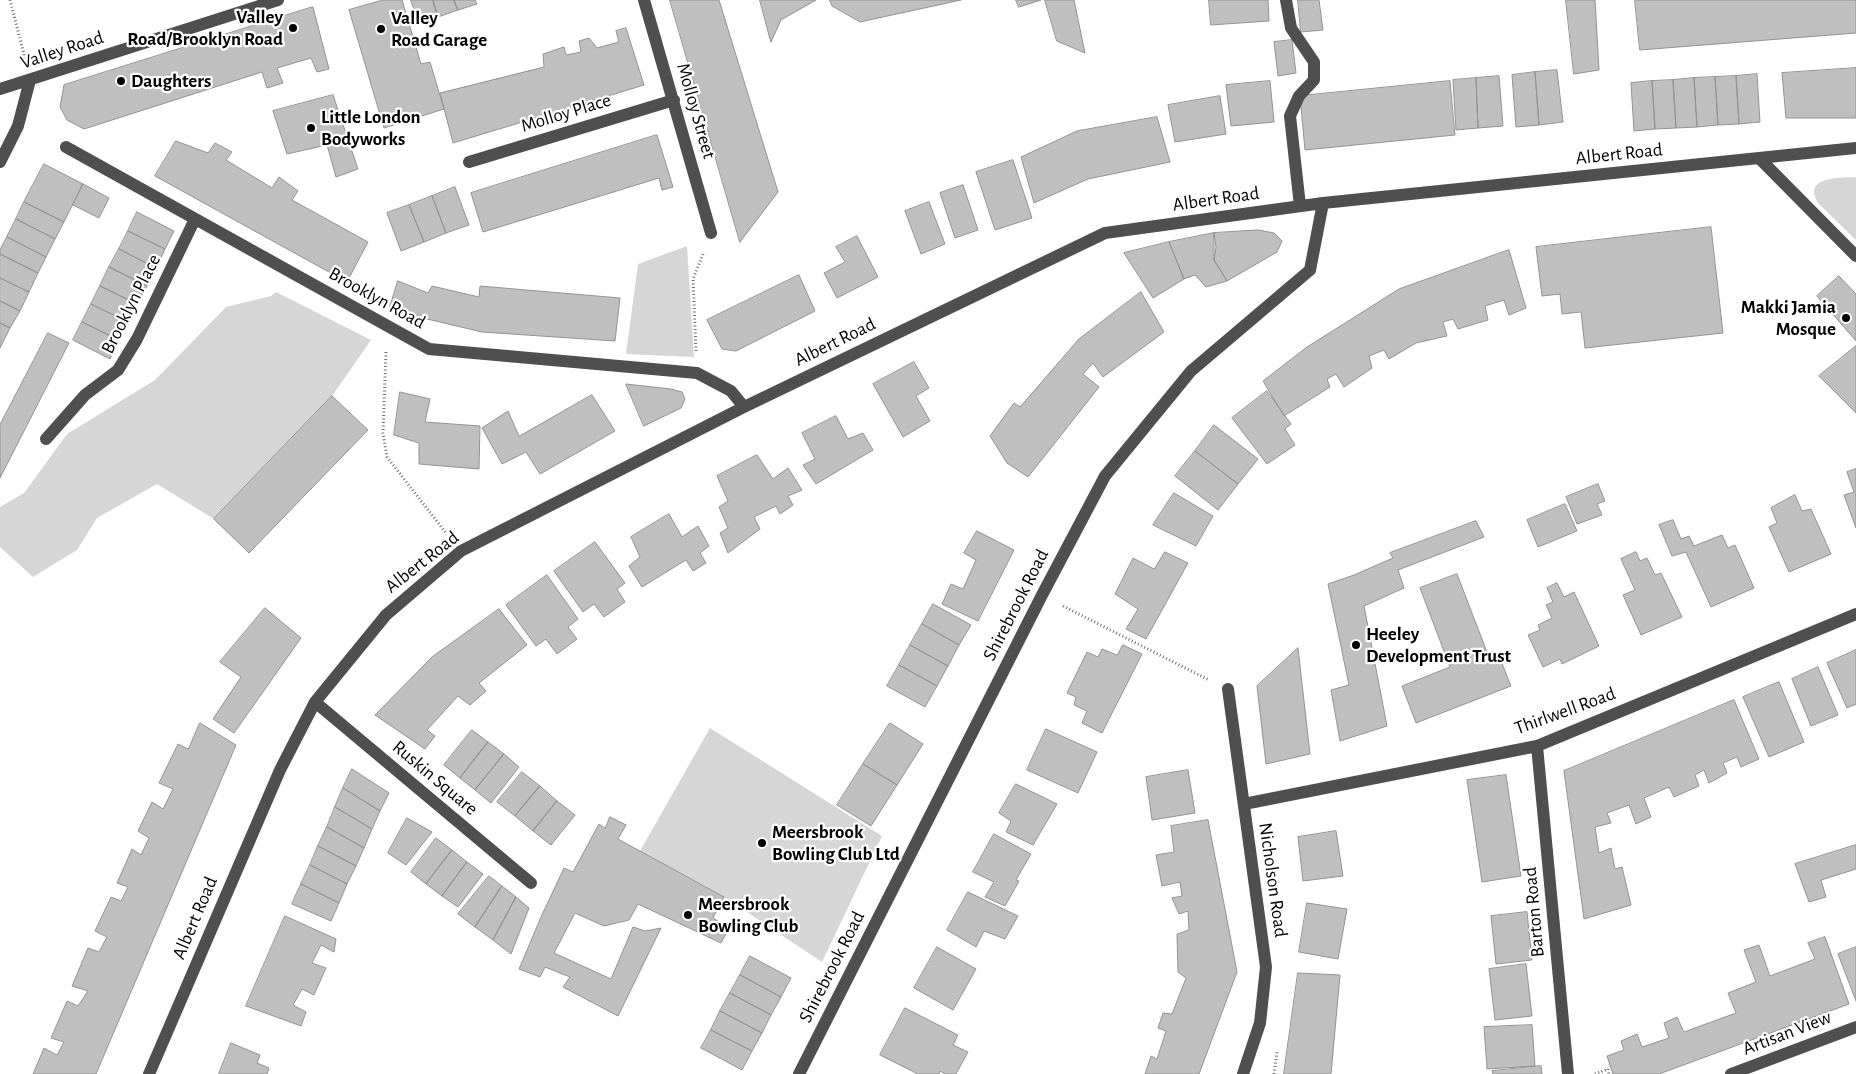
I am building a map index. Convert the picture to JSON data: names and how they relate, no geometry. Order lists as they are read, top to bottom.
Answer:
{
  "streets": {
    "street": [
      "Valley Road",
      "Molloy Street",
      "Molloy Place",
      "Albert Road",
      "Brooklyn Road",
      "Brooklyn Place",
      "Shirebrook Road",
      "Thirlwell Road",
      "Ruskin Square",
      "Nicholson Road",
      "Barton Road",
      "Artisan View"
    ]
  },
  "crossings": [
    ["Molloy Street", "Molloy Place"],
    ["Albert Road", "Brooklyn Road"],
    ["Albert Road", "Shirebrook Road"],
    ["Albert Road", "Ruskin Square"],
    ["Brooklyn Road", "Brooklyn Place"],
    ["Thirlwell Road", "Nicholson Road"],
    ["Thirlwell Road", "Barton Road"]
  ],
  "places": [
    "Valley Road/Brooklyn Road",
    "Valley Road Garage",
    "Daughters",
    "Little London Bodyworks",
    "Makki Jamia Mosque",
    "Heeley Development Trust",
    "Meersbrook Bowling Club Ltd",
    "Meersbrook Bowling Club"
  ]
}
